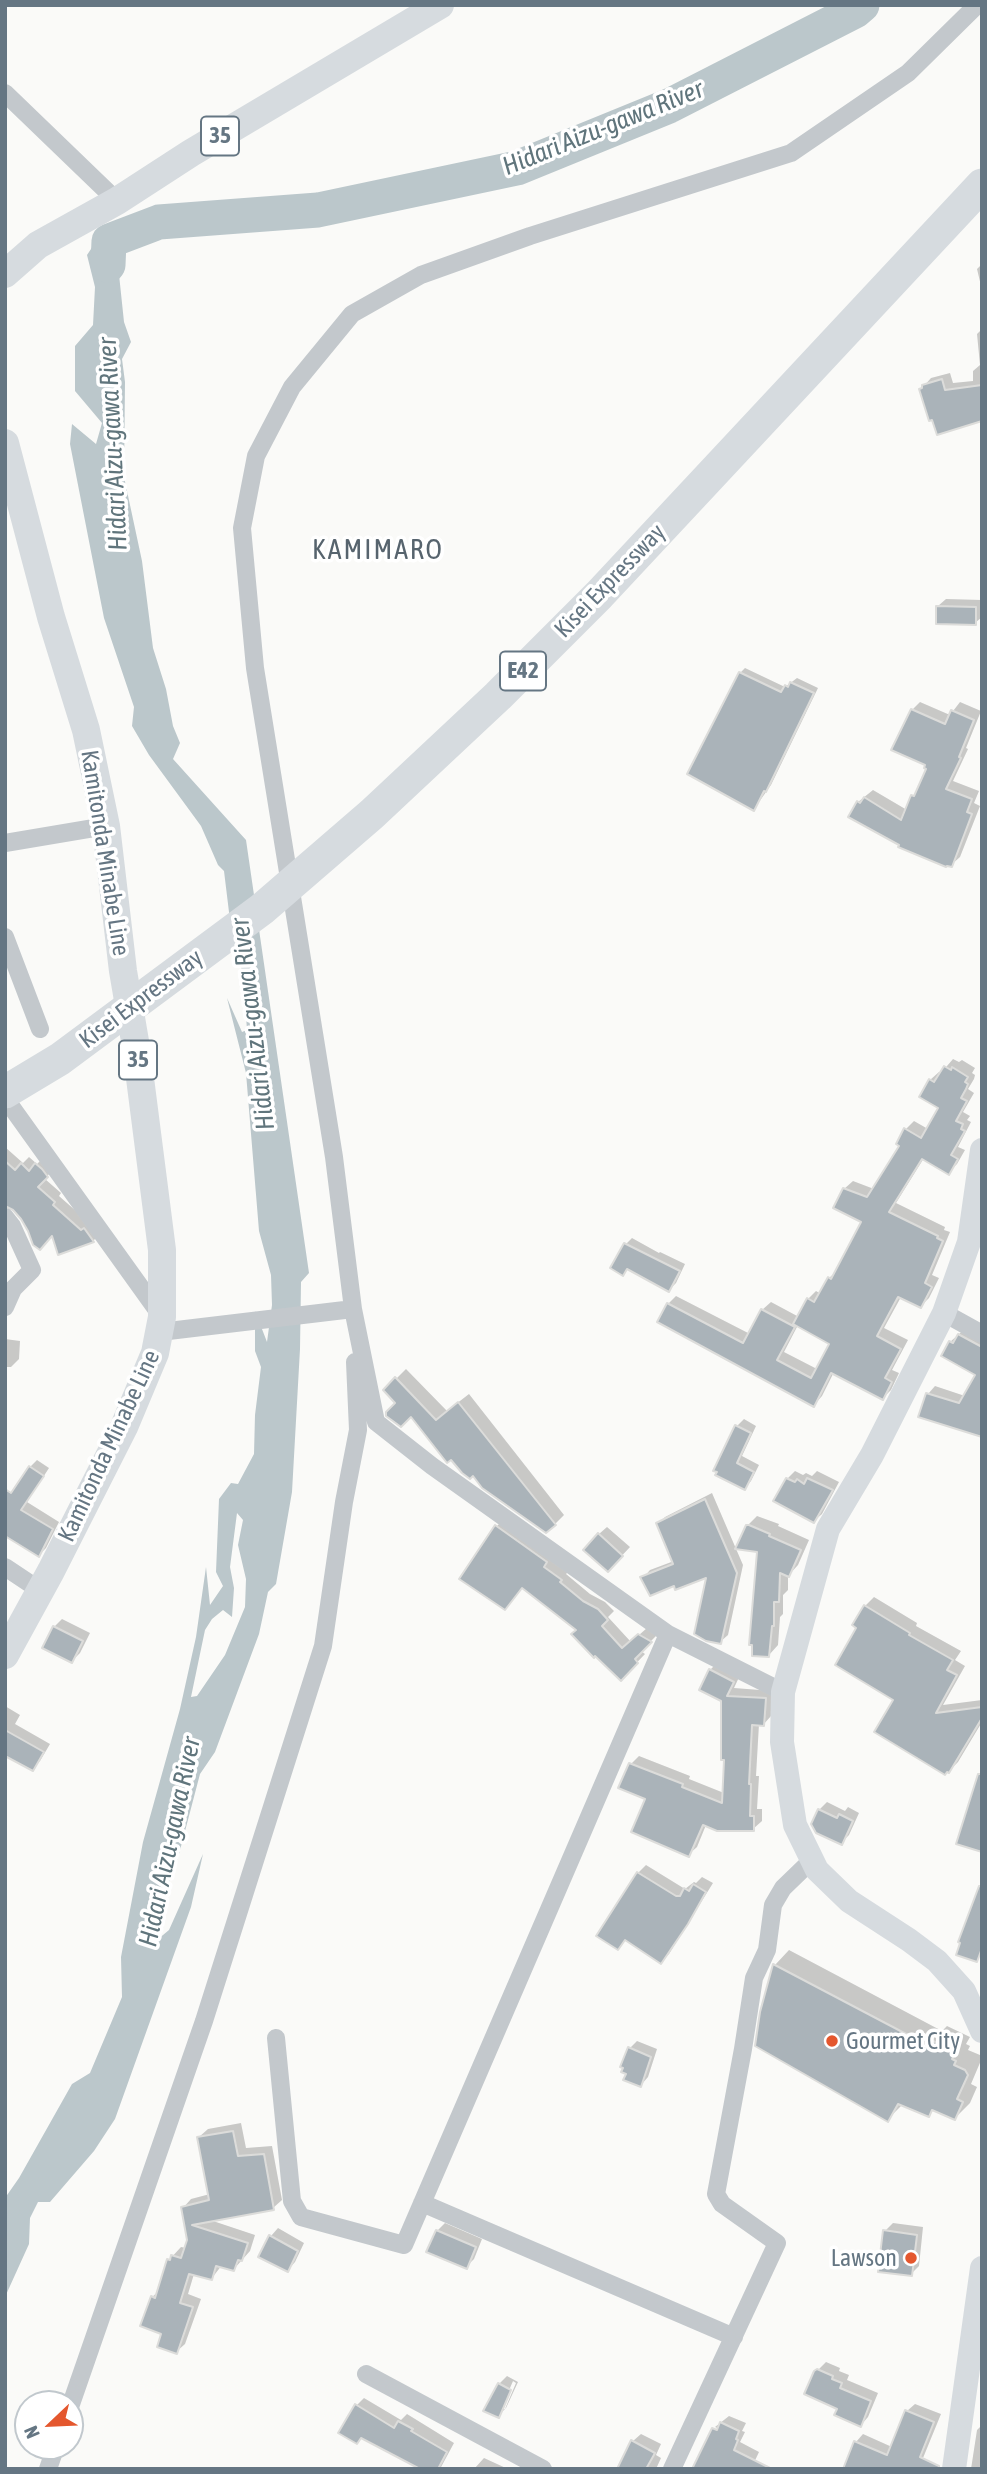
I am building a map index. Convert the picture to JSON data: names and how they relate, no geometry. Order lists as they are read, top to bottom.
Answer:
{
  "streets": {
    "highway": ["Kisei Expressway", "E42"],
    "main road": ["35", "Kamitonda Minabe Line"]
  },
  "districts": ["KAMIMARO"],
  "water": ["Hidari Aizu-gawa River"],
  "places": ["Gourmet City", "Lawson"],
  "north": "bottom left"
}
